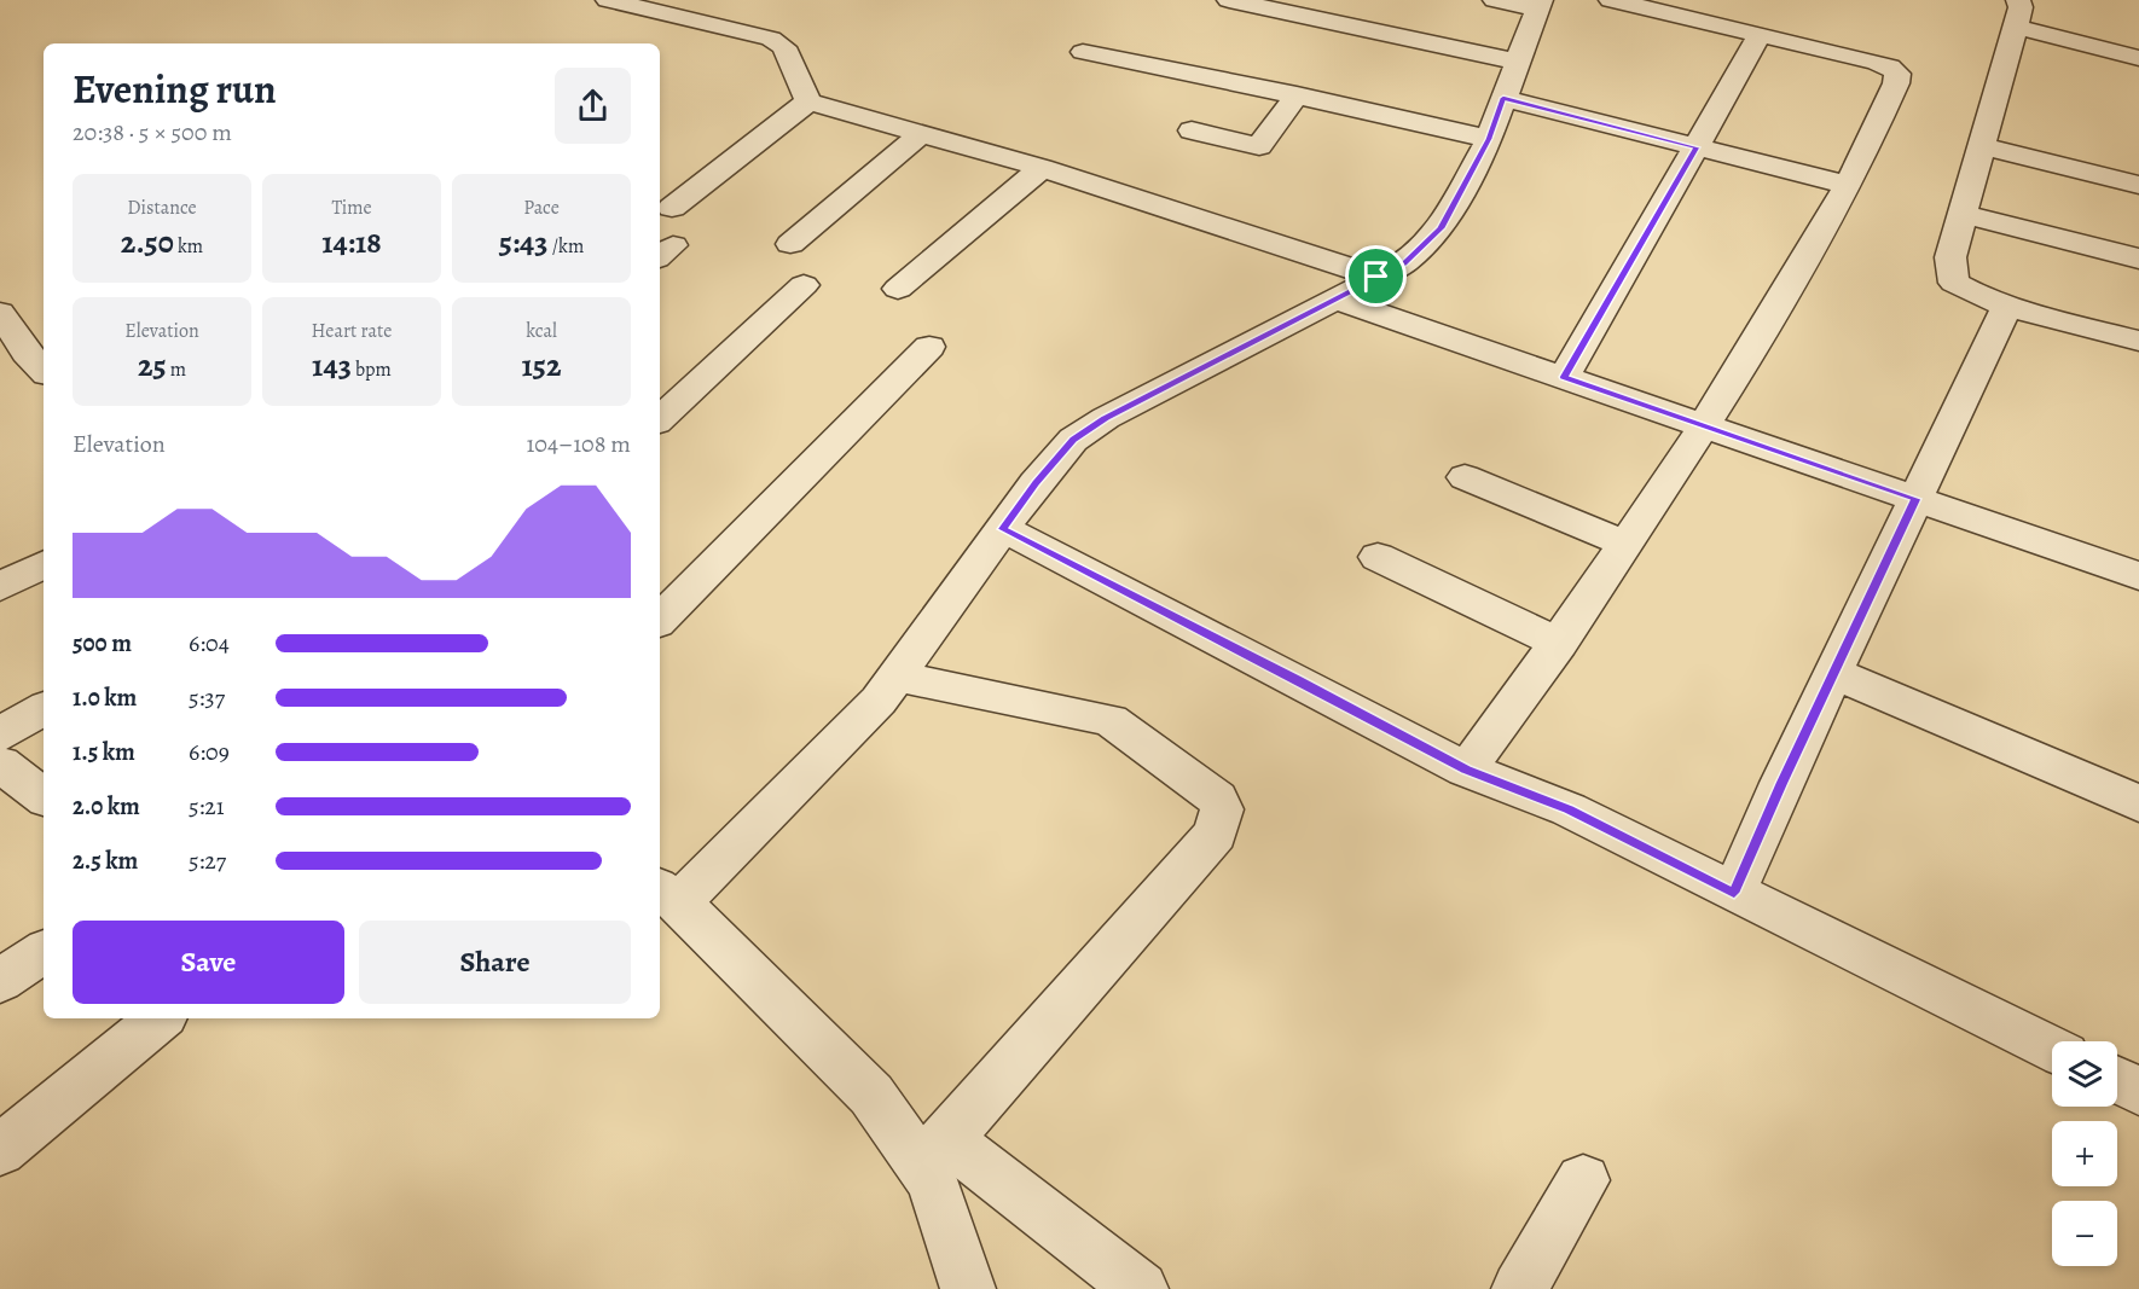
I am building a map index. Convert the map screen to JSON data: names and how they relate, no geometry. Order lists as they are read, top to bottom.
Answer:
{
  "page": {
    "heading": ["Evening run", "20:38 · 5 × 500 m"],
    "stats": [
      ["Distance", "2.50 km"],
      ["Time", "14:18"],
      ["Pace", "5:43 /km"],
      ["Elevation", "25 m"],
      ["Heart rate", "143 bpm"],
      ["kcal", "152"]
    ],
    "chart": ["Elevation", "104–108 m"],
    "list": [
      {
        "name": "500 m",
        "note": "6:04"
      },
      {
        "name": "1.0 km",
        "note": "5:37"
      },
      {
        "name": "1.5 km",
        "note": "6:09"
      },
      {
        "name": "2.0 km",
        "note": "5:21"
      },
      {
        "name": "2.5 km",
        "note": "5:27"
      }
    ],
    "buttons": ["Save", "Share"],
    "map_buttons": ["+", "−"]
  }
}
